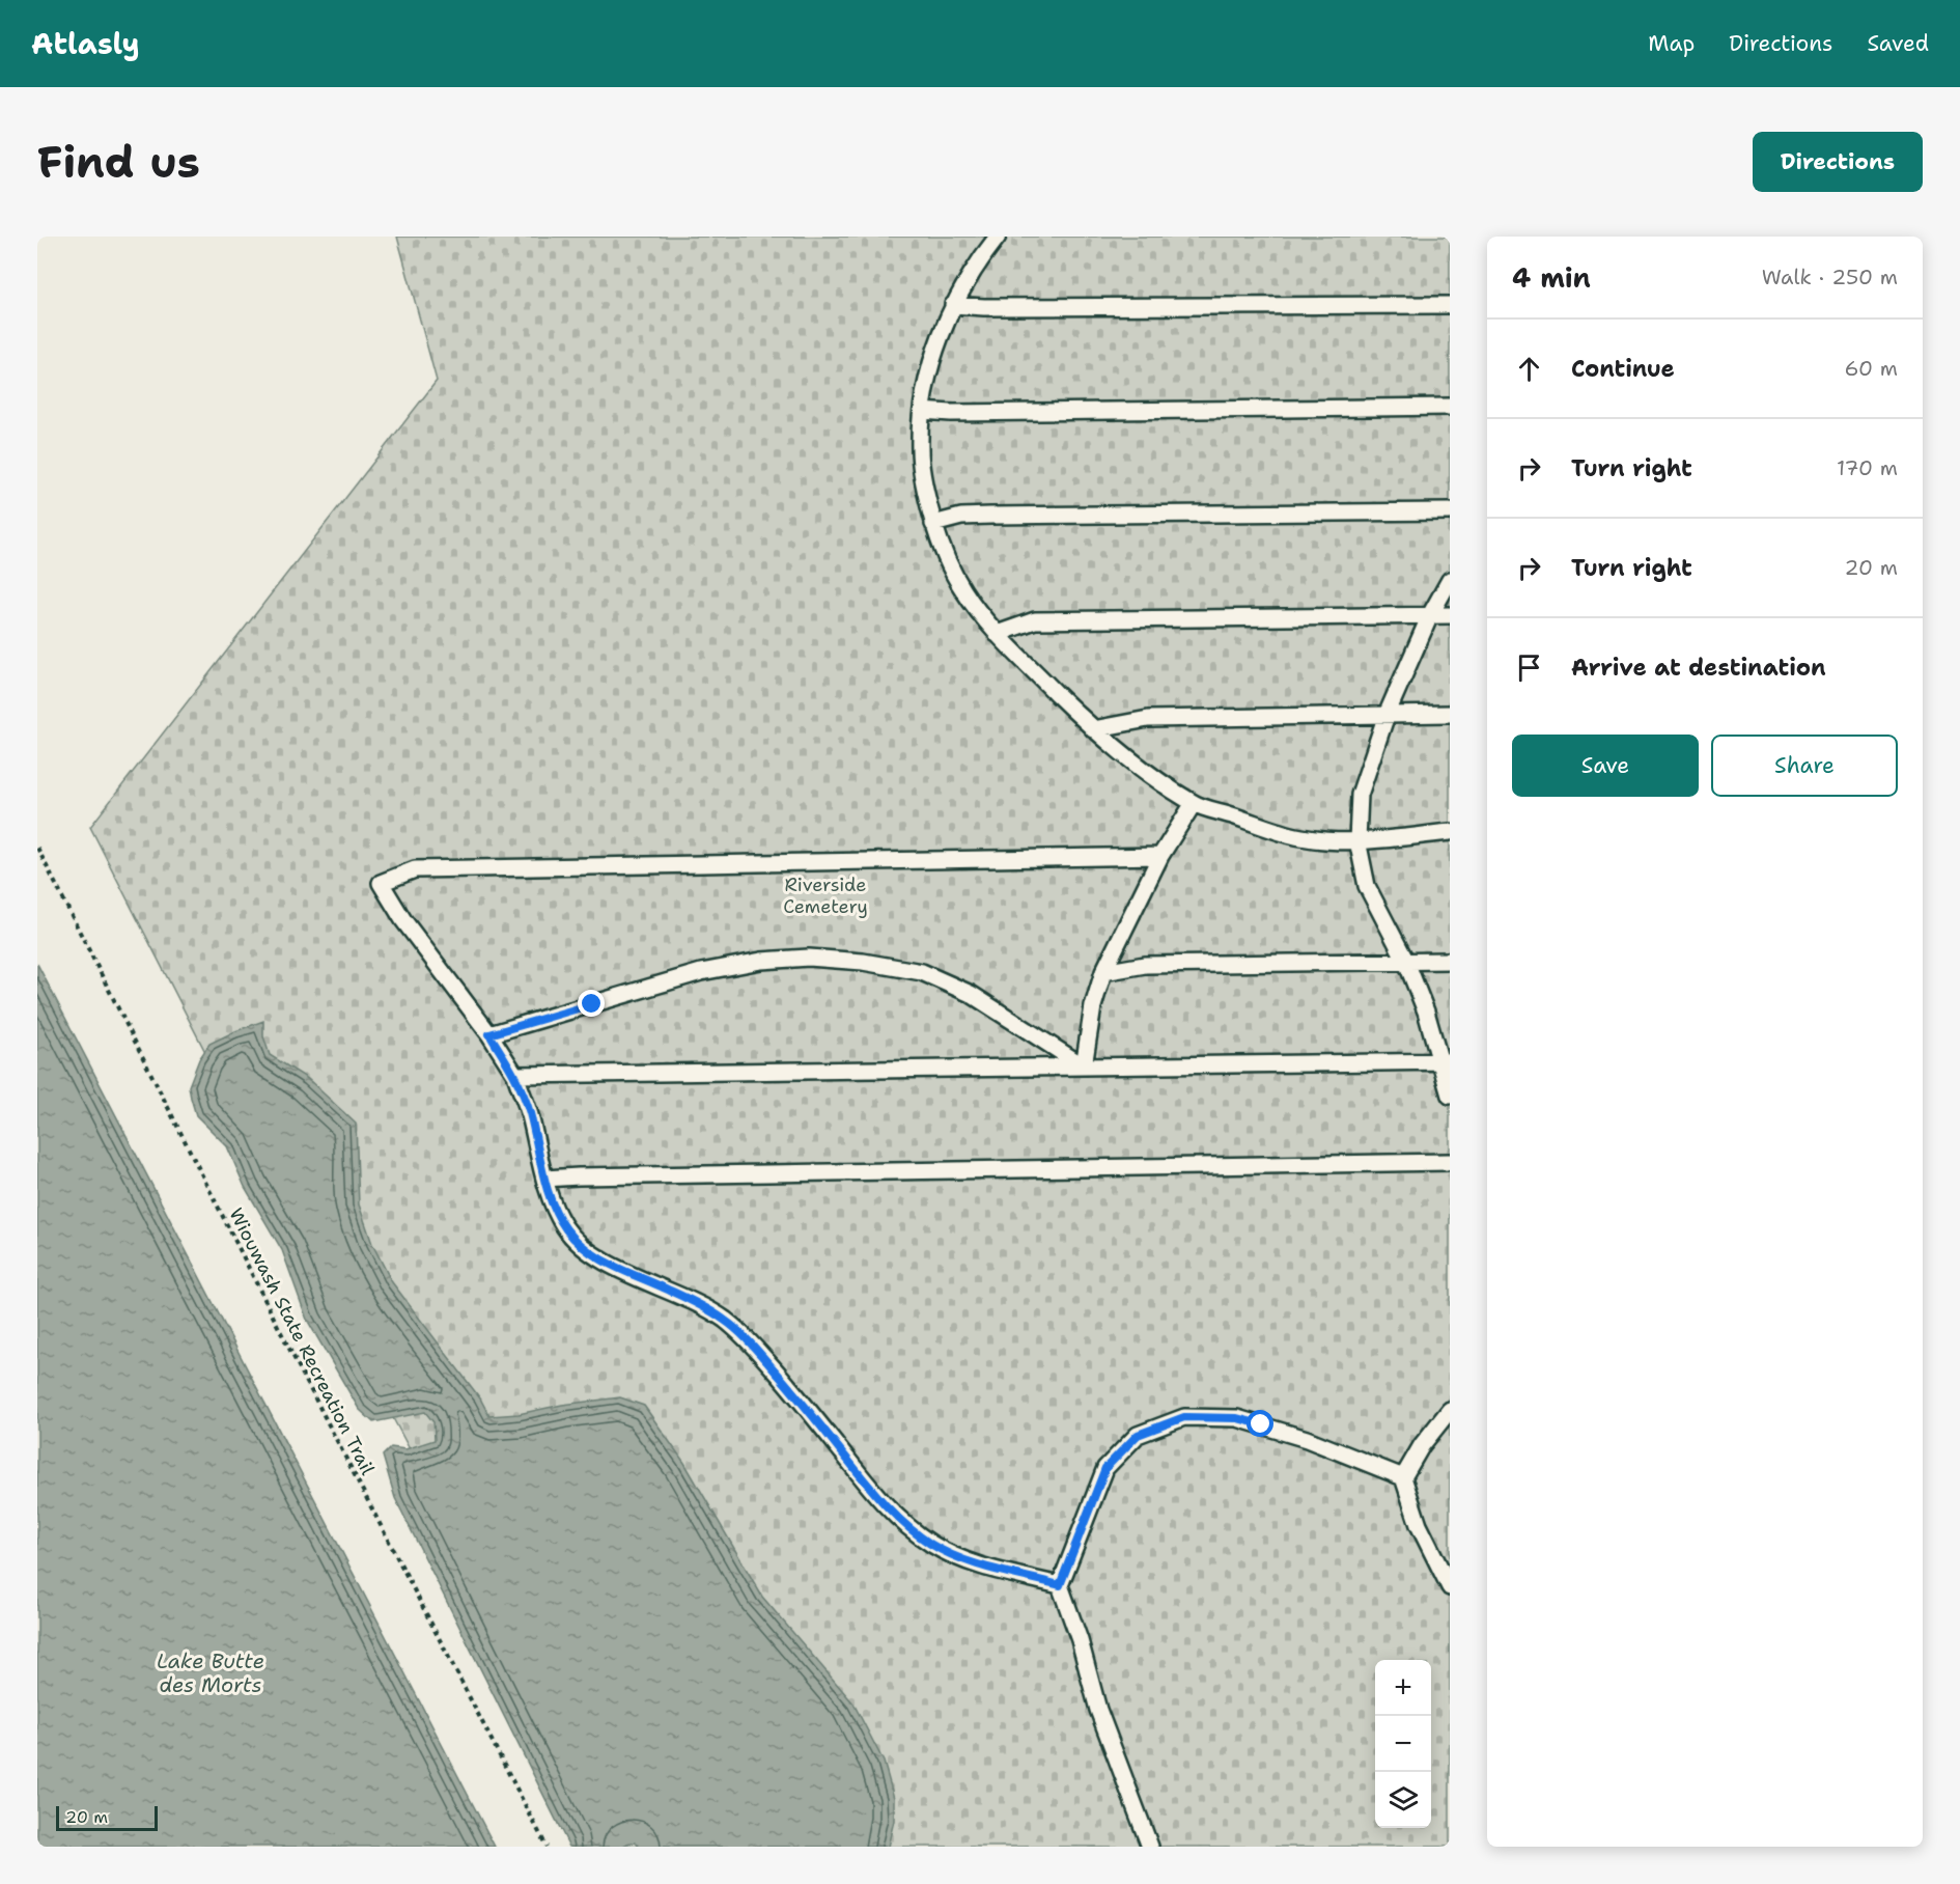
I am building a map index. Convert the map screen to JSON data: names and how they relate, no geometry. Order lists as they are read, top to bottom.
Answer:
{
  "streets": {
    "path": ["Wiouwash State Recreation Trail"]
  },
  "water": ["Lake Butte des Morts"],
  "parks": ["Riverside Cemetery"],
  "scale_bar": "20 m",
  "page": {
    "header": "Atlasly",
    "nav": ["Map", "Directions", "Saved"],
    "buttons": [
      "Directions",
      ["Save", "Share"]
    ],
    "title": "Find us",
    "heading": ["4 min", "Walk · 250 m"],
    "list": [
      ["Continue", "60 m"],
      ["Turn right", "170 m"],
      ["Turn right", "20 m"],
      "Arrive at destination"
    ],
    "map_buttons": ["+", "−"],
    "scale": "20 m"
  }
}
